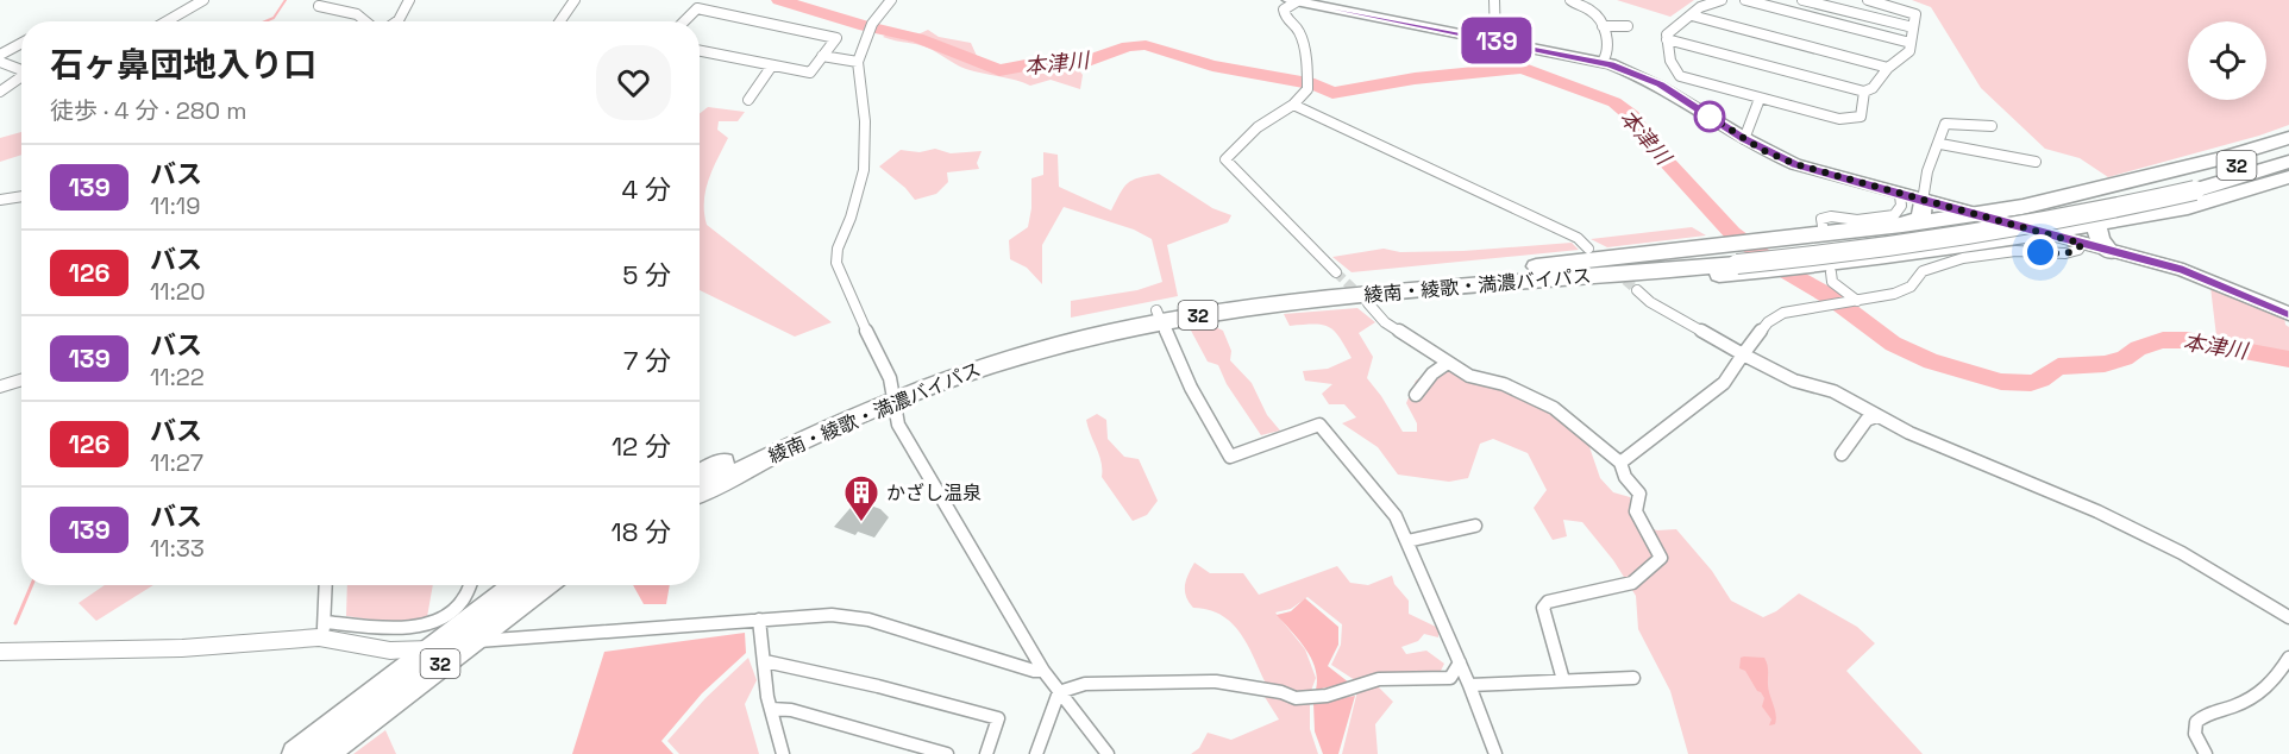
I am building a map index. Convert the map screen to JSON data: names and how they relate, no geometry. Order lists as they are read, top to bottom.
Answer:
{
  "streets": {
    "highway": ["32", "綾南・綾歌・満濃バイパス"]
  },
  "water": ["本津川"],
  "places": {
    "building": ["かざし温泉"]
  },
  "lines": ["bus line 139"],
  "page": {
    "on_map": "139",
    "heading": ["石ヶ鼻団地入り口", "徒歩 · 4 分 · 280 m"],
    "list": [
      {
        "mark": "139",
        "name": "バス",
        "note": "11:19",
        "value": "4 分"
      },
      {
        "mark": "126",
        "name": "バス",
        "note": "11:20",
        "value": "5 分"
      },
      {
        "mark": "139",
        "name": "バス",
        "note": "11:22",
        "value": "7 分"
      },
      {
        "mark": "126",
        "name": "バス",
        "note": "11:27",
        "value": "12 分"
      },
      {
        "mark": "139",
        "name": "バス",
        "note": "11:33",
        "value": "18 分"
      }
    ]
  }
}
